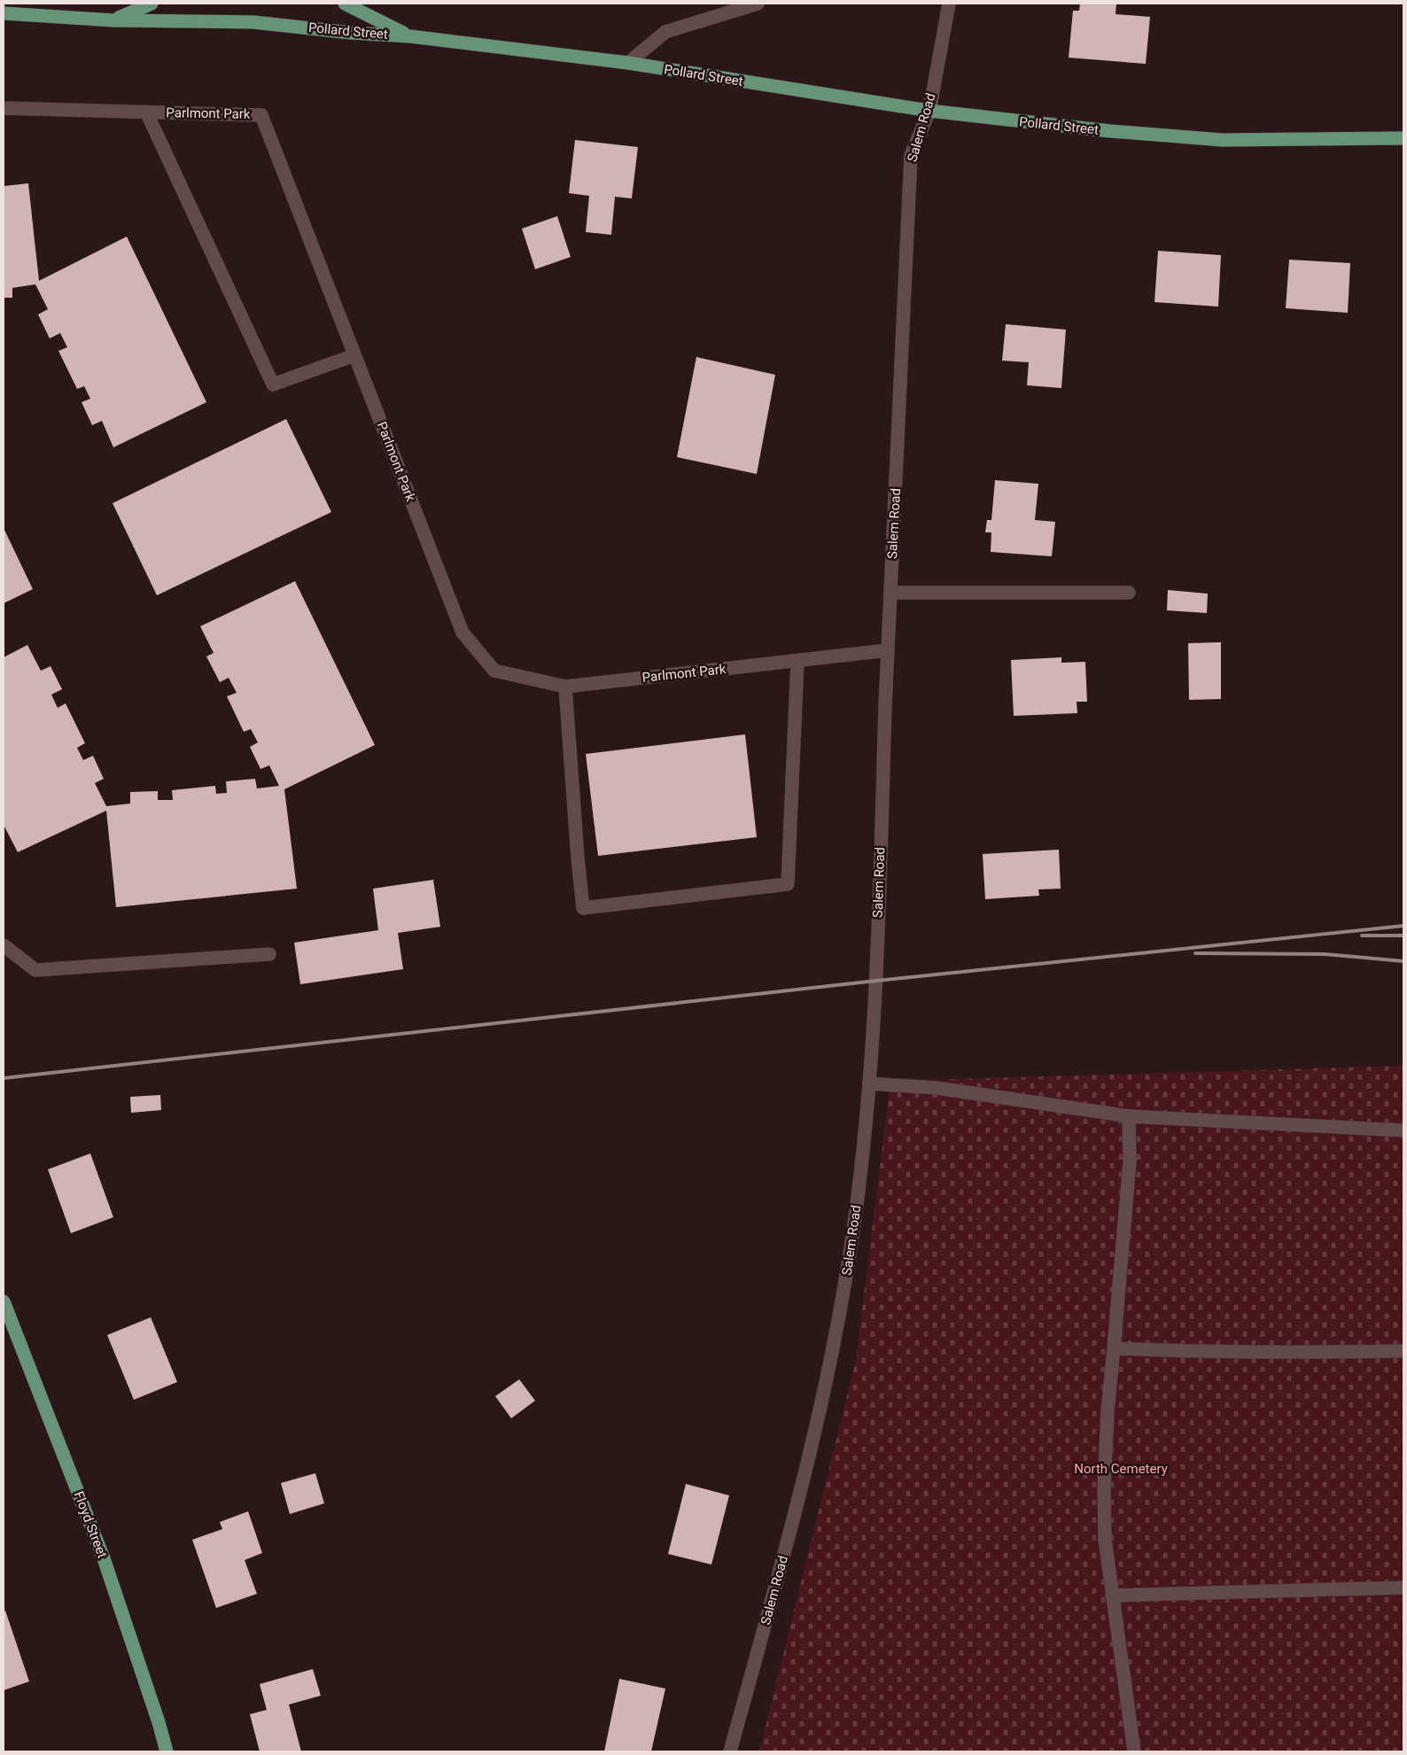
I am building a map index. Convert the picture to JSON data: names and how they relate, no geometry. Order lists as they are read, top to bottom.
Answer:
{
  "streets": {
    "main road": ["Pollard Street", "Floyd Street"],
    "street": ["Parlmont Park", "Salem Road"]
  },
  "crossings": [
    ["Pollard Street", "Salem Road"],
    ["Parlmont Park", "Salem Road"]
  ],
  "parks": ["North Cemetery"]
}
